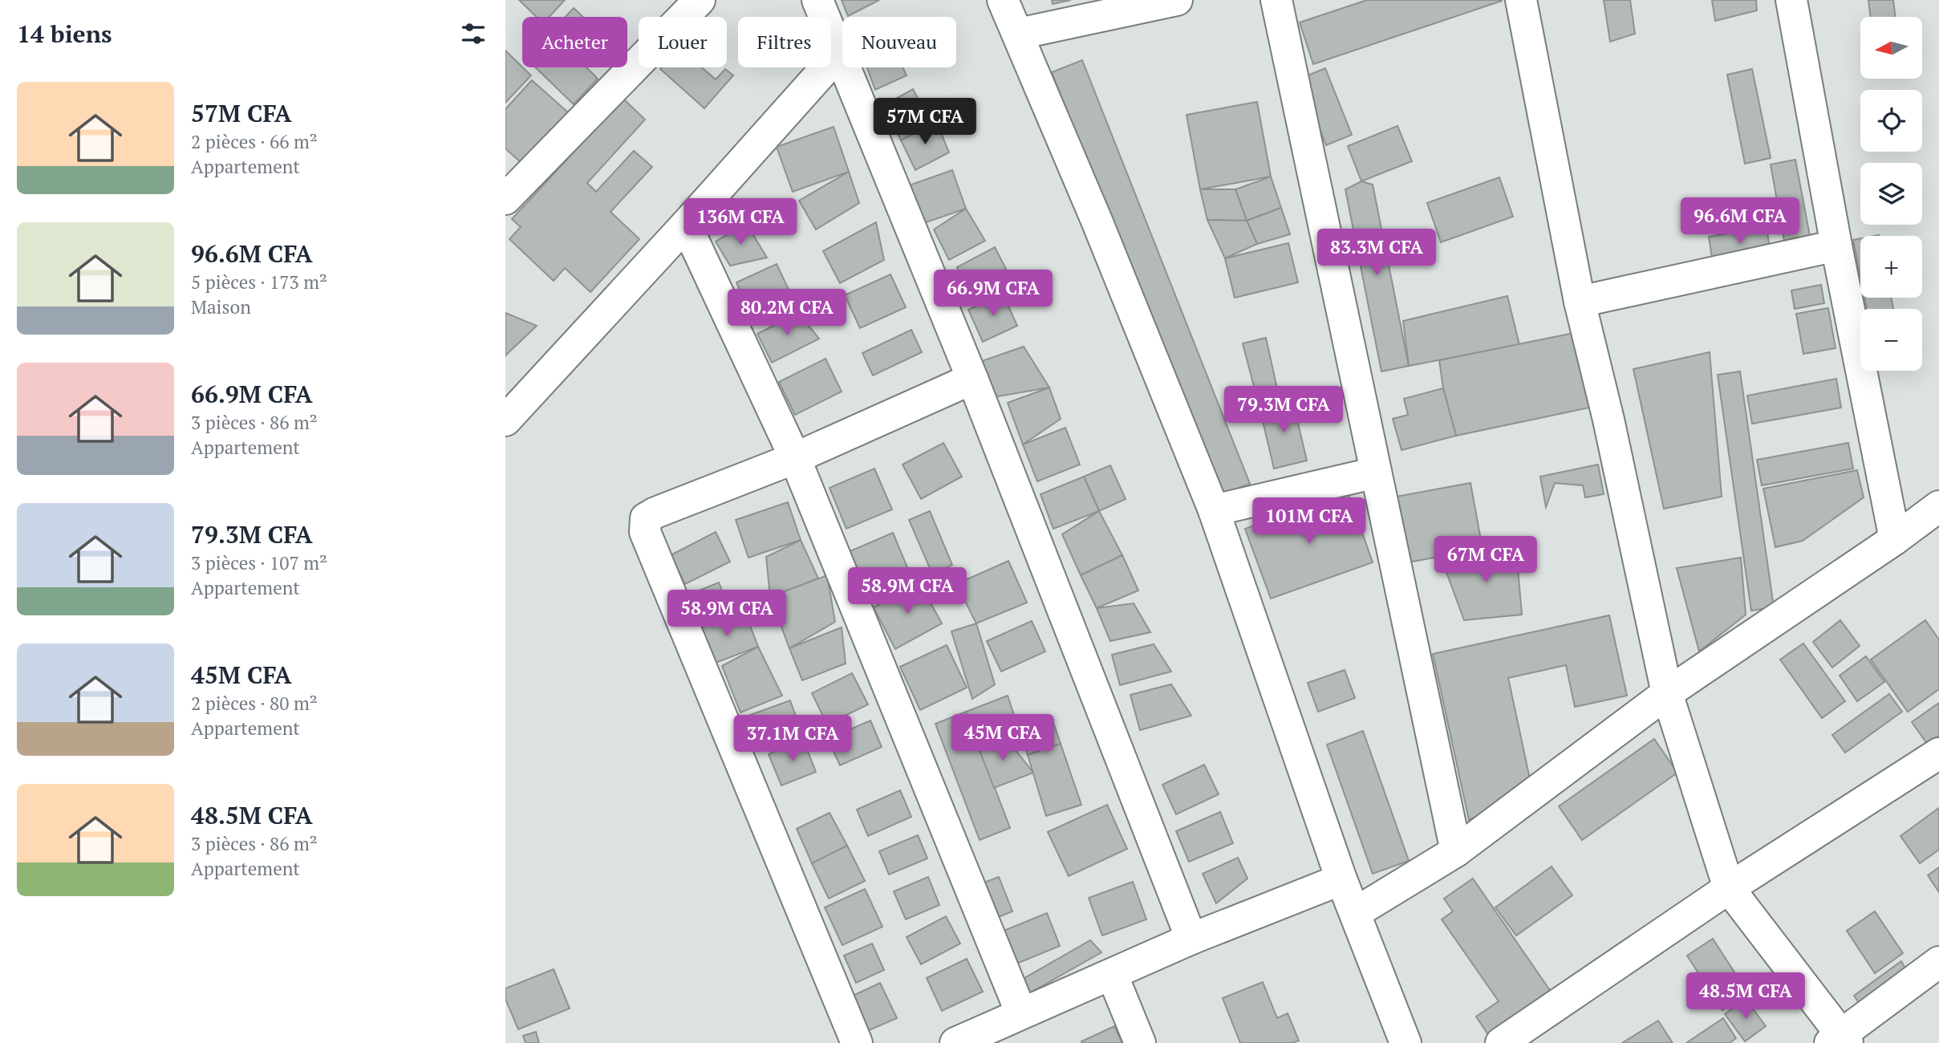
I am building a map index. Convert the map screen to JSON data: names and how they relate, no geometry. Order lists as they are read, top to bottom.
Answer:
{
  "north": "left",
  "page": {
    "heading": "14 biens",
    "map_buttons": ["+", "−"],
    "chip": [
      "Acheter",
      "Louer",
      "Filtres",
      "Nouveau"
    ],
    "list": [
      {
        "name": "57M CFA",
        "note": "2 pièces · 66 m² · Appartement"
      },
      {
        "name": "96.6M CFA",
        "note": "5 pièces · 173 m² · Maison"
      },
      {
        "name": "66.9M CFA",
        "note": "3 pièces · 86 m² · Appartement"
      },
      {
        "name": "79.3M CFA",
        "note": "3 pièces · 107 m² · Appartement"
      },
      {
        "name": "45M CFA",
        "note": "2 pièces · 80 m² · Appartement"
      },
      {
        "name": "48.5M CFA",
        "note": "3 pièces · 86 m² · Appartement"
      }
    ],
    "price": [
      "57M CFA",
      "96.6M CFA",
      "136M CFA",
      "83.3M CFA",
      "66.9M CFA",
      "80.2M CFA",
      "79.3M CFA",
      "101M CFA",
      "67M CFA",
      "58.9M CFA",
      "58.9M CFA",
      "45M CFA",
      "37.1M CFA",
      "48.5M CFA"
    ]
  }
}
